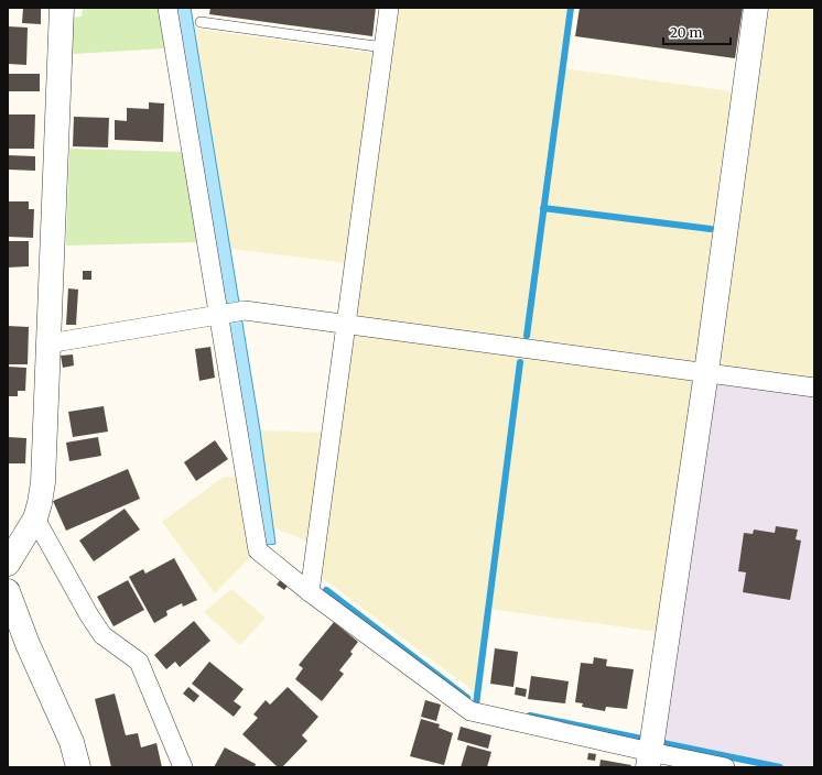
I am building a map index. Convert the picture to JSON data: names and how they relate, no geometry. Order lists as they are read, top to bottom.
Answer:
{
  "scale_bar": "20 m"
}
